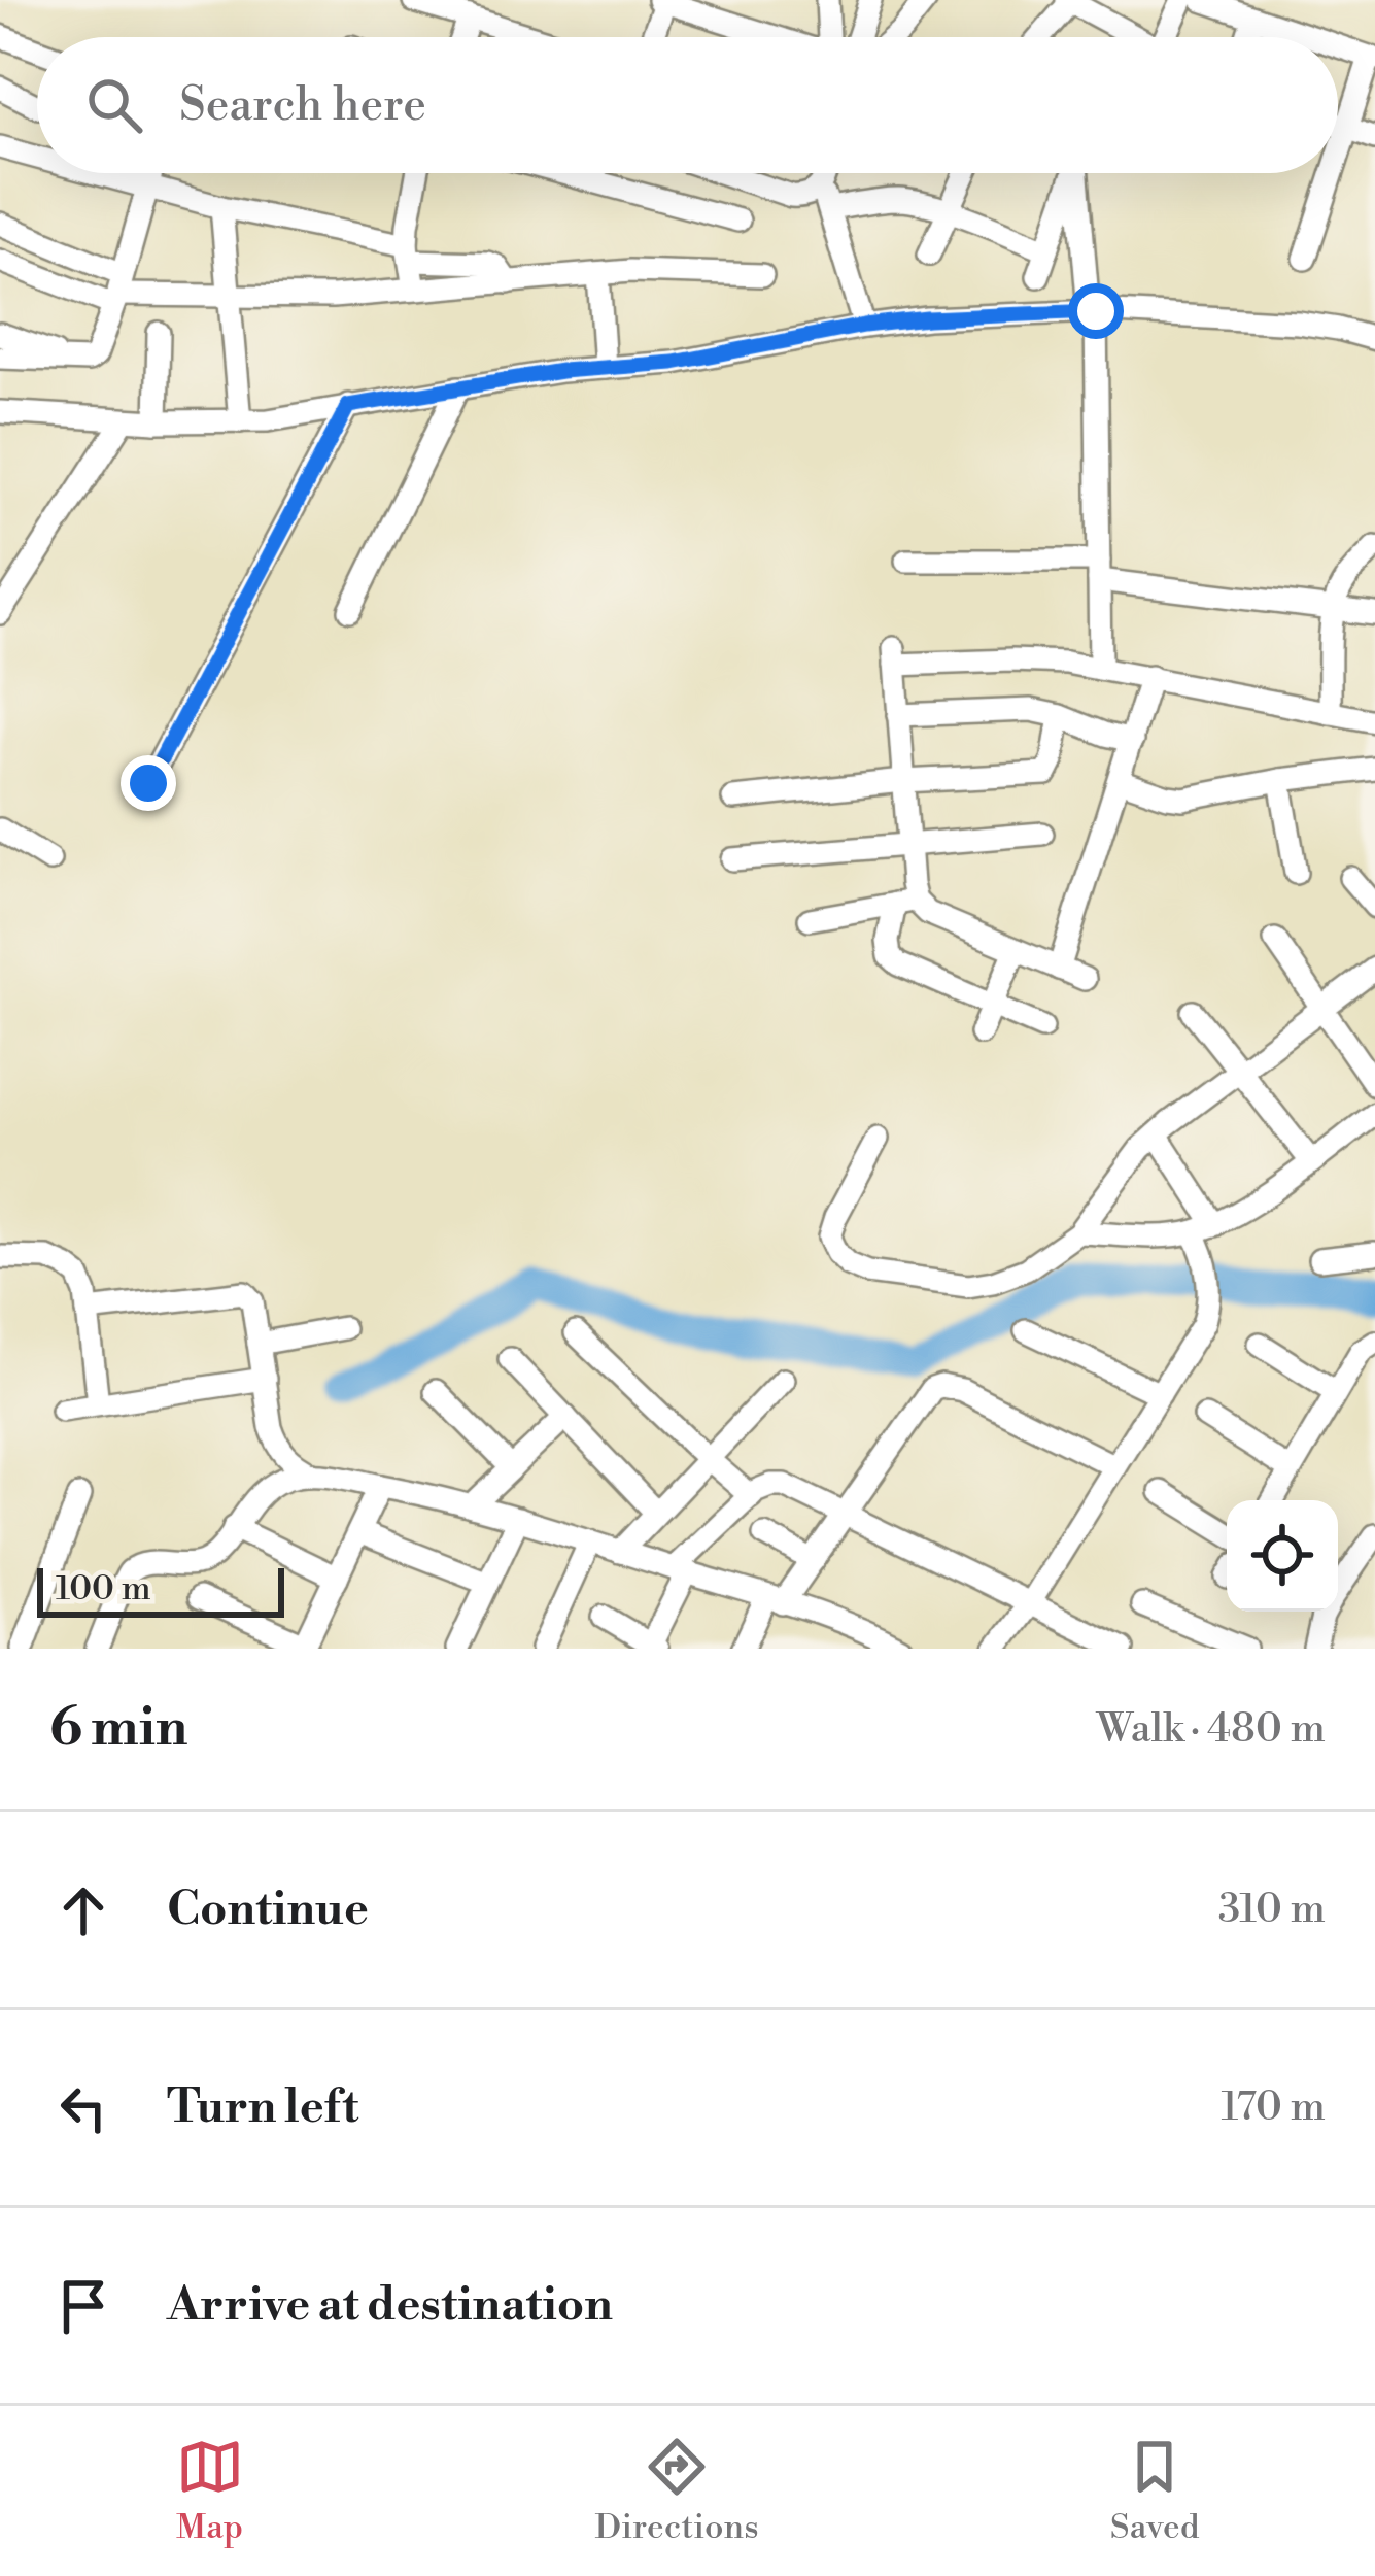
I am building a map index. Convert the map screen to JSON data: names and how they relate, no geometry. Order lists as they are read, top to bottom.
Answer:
{
  "scale_bar": "100 m",
  "page": {
    "search": "Search here",
    "scale": "100 m",
    "heading": ["6 min", "Walk · 480 m"],
    "list": [
      ["Continue", "310 m"],
      ["Turn left", "170 m"],
      "Arrive at destination"
    ],
    "nav": ["Map", "Directions", "Saved"]
  }
}
